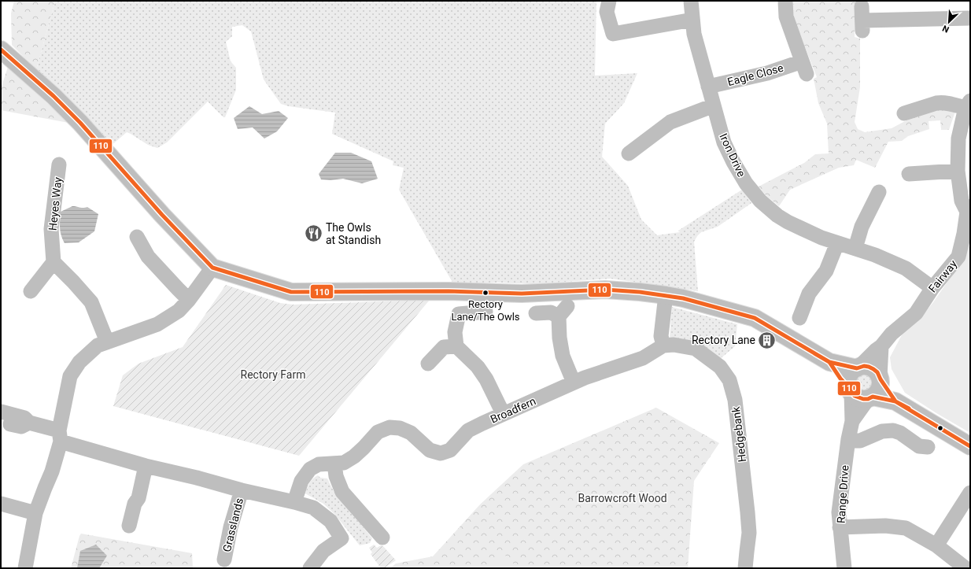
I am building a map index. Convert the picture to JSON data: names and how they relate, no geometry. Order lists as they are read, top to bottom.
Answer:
{
  "streets": {
    "street": [
      "Eagle Close",
      "Iron Drive",
      "Heyes Way",
      "Fairway",
      "Broadfern",
      "Hedgebank",
      "Range Drive",
      "Grasslands"
    ]
  },
  "crossings": [
    ["Eagle Close", "Iron Drive"],
    ["Iron Drive", "Fairway"],
    ["Fairway", "Range Drive"],
    ["Broadfern", "Hedgebank"],
    ["Broadfern", "Grasslands"]
  ],
  "parks": ["Rectory Farm", "Barrowcroft Wood"],
  "places": {
    "restaurant": ["The Owls at Standish"],
    "other": ["Rectory Lane/The Owls"],
    "building": ["Rectory Lane"]
  },
  "lines": ["transit line 110"],
  "north": "bottom left"
}
